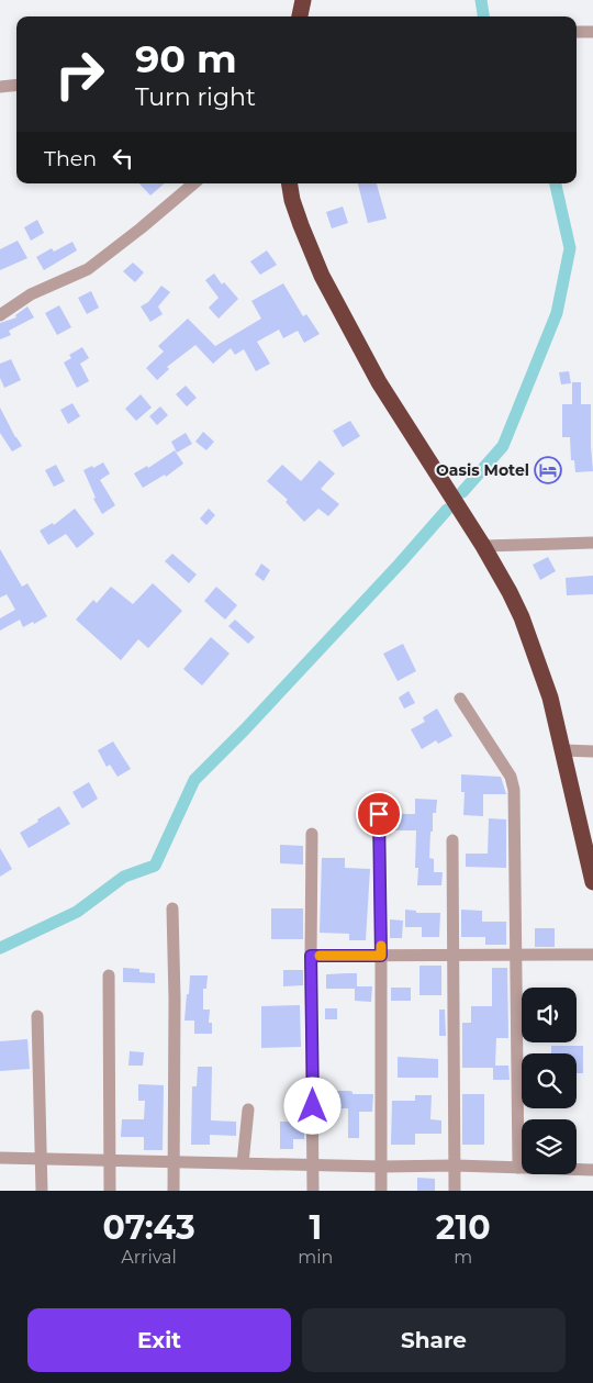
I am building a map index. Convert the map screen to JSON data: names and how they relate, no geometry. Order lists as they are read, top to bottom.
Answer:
{
  "places": {
    "hotel": ["Oasis Motel"]
  },
  "page": {
    "turn": ["90 m", "Turn right"],
    "then": "Then",
    "eta": [
      "07:43",
      "Arrival",
      "1",
      "min",
      "210",
      "m"
    ],
    "buttons": ["Exit", "Share"]
  }
}
